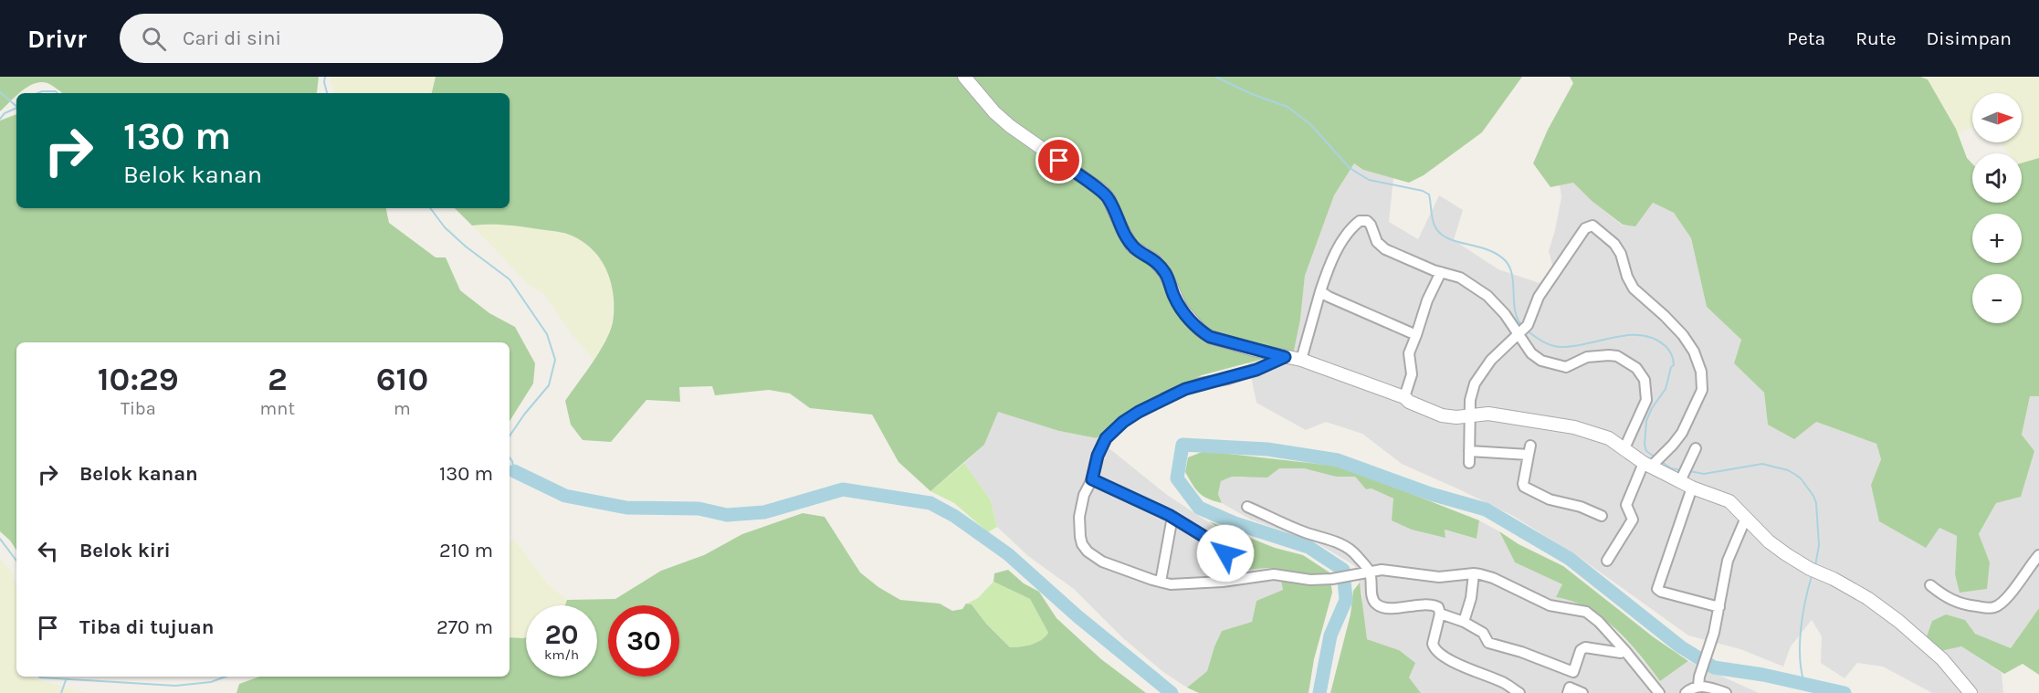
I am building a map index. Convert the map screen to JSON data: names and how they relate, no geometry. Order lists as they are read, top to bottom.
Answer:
{
  "north": "right",
  "page": {
    "header": "Drivr",
    "search": "Cari di sini",
    "nav": ["Peta", "Rute", "Disimpan"],
    "map_buttons": ["+", "−"],
    "turn": ["130 m", "Belok kanan"],
    "eta": [
      "10:29",
      "Tiba",
      "2",
      "mnt",
      "610",
      "m"
    ],
    "list": [
      {
        "name": "Belok kanan",
        "value": "130 m"
      },
      {
        "name": "Belok kiri",
        "value": "210 m"
      },
      {
        "name": "Tiba di tujuan",
        "value": "270 m"
      }
    ],
    "speed": "20 km/h",
    "limit": "30"
  }
}
